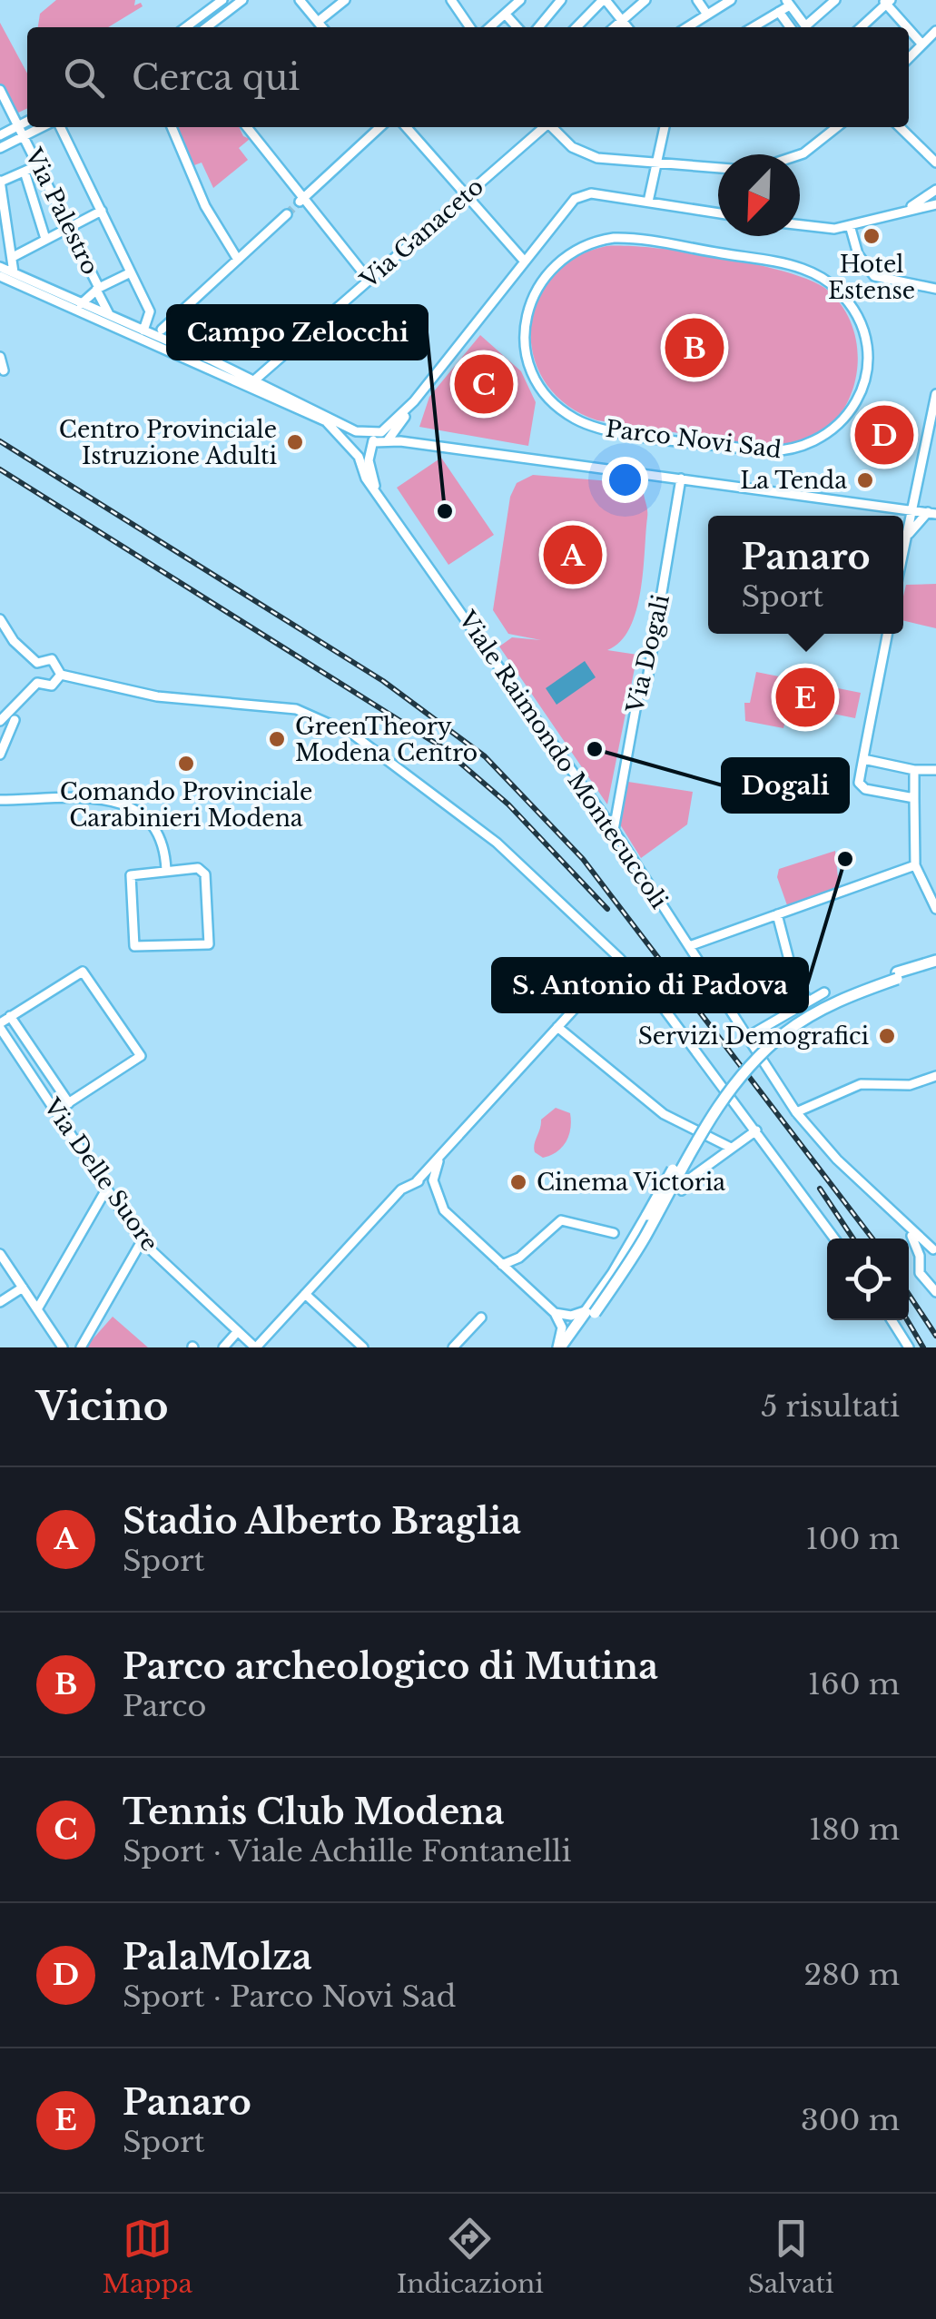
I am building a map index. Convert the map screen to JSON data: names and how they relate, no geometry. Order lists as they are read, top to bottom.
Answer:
{
  "streets": {
    "street": [
      "Via Palestro",
      "Via Ganaceto",
      "Parco Novi Sad",
      "Via Dogali",
      "Viale Raimondo Montecuccoli",
      "Via Delle Suore"
    ]
  },
  "crossings": [
    ["Via Dogali", "Viale Raimondo Montecuccoli"]
  ],
  "places": [
    "Hotel Estense",
    "Centro Provinciale Istruzione Adulti",
    "La Tenda",
    "Campo Zelocchi",
    "GreenTheory Modena Centro",
    "Dogali",
    "Comando Provinciale Carabinieri Modena",
    "S. Antonio di Padova",
    "Servizi Demografici",
    "Cinema Victoria"
  ],
  "north": "bottom left",
  "page": {
    "search": "Cerca qui",
    "pins": [
      "B",
      "C",
      "D",
      "A",
      "E"
    ],
    "popup": ["Panaro", "Sport"],
    "heading": ["Vicino", "5 risultati"],
    "list": [
      {
        "mark": "A",
        "name": "Stadio Alberto Braglia",
        "note": "Sport",
        "value": "100 m"
      },
      {
        "mark": "B",
        "name": "Parco archeologico di Mutina",
        "note": "Parco",
        "value": "160 m"
      },
      {
        "mark": "C",
        "name": "Tennis Club Modena",
        "note": "Sport · Viale Achille Fontanelli",
        "value": "180 m"
      },
      {
        "mark": "D",
        "name": "PalaMolza",
        "note": "Sport · Parco Novi Sad",
        "value": "280 m"
      },
      {
        "mark": "E",
        "name": "Panaro",
        "note": "Sport",
        "value": "300 m"
      }
    ],
    "nav": ["Mappa", "Indicazioni", "Salvati"]
  }
}
